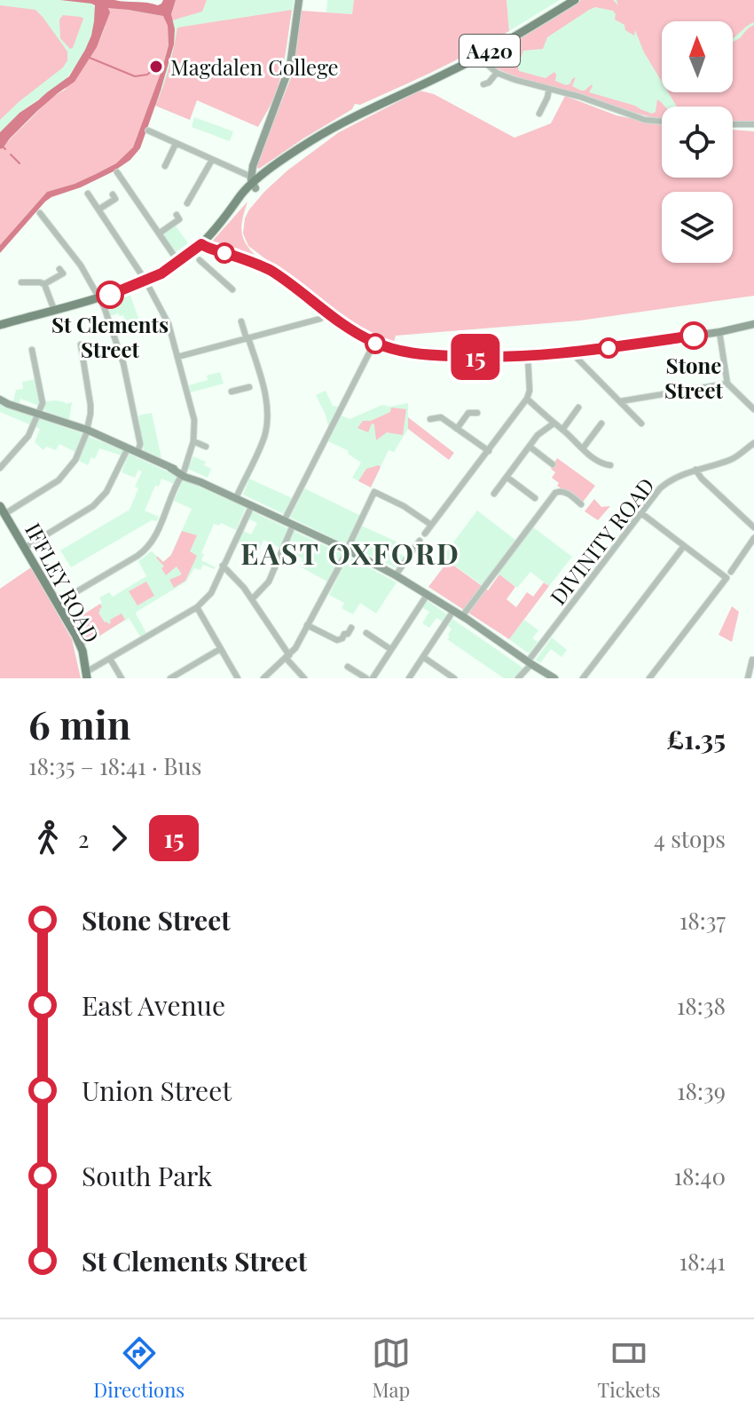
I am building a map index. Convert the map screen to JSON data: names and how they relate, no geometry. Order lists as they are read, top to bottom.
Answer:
{
  "streets": {
    "main road": ["A420", "IFFLEY ROAD"],
    "street": ["DIVINITY ROAD"]
  },
  "districts": ["EAST OXFORD"],
  "places": ["Magdalen College", "St Clements Street", "Stone Street"],
  "lines": ["bus line 15"],
  "north": "top",
  "page": {
    "on_map": "15",
    "heading": ["6 min", "18:35 – 18:41 · Bus", "£1.35"],
    "legs": ["2", "15", "4 stops"],
    "list": [
      {
        "name": "Stone Street",
        "value": "18:37"
      },
      {
        "name": "East Avenue",
        "value": "18:38"
      },
      {
        "name": "Union Street",
        "value": "18:39"
      },
      {
        "name": "South Park",
        "value": "18:40"
      },
      {
        "name": "St Clements Street",
        "value": "18:41"
      }
    ],
    "tabs": ["Directions", "Map", "Tickets"]
  }
}
